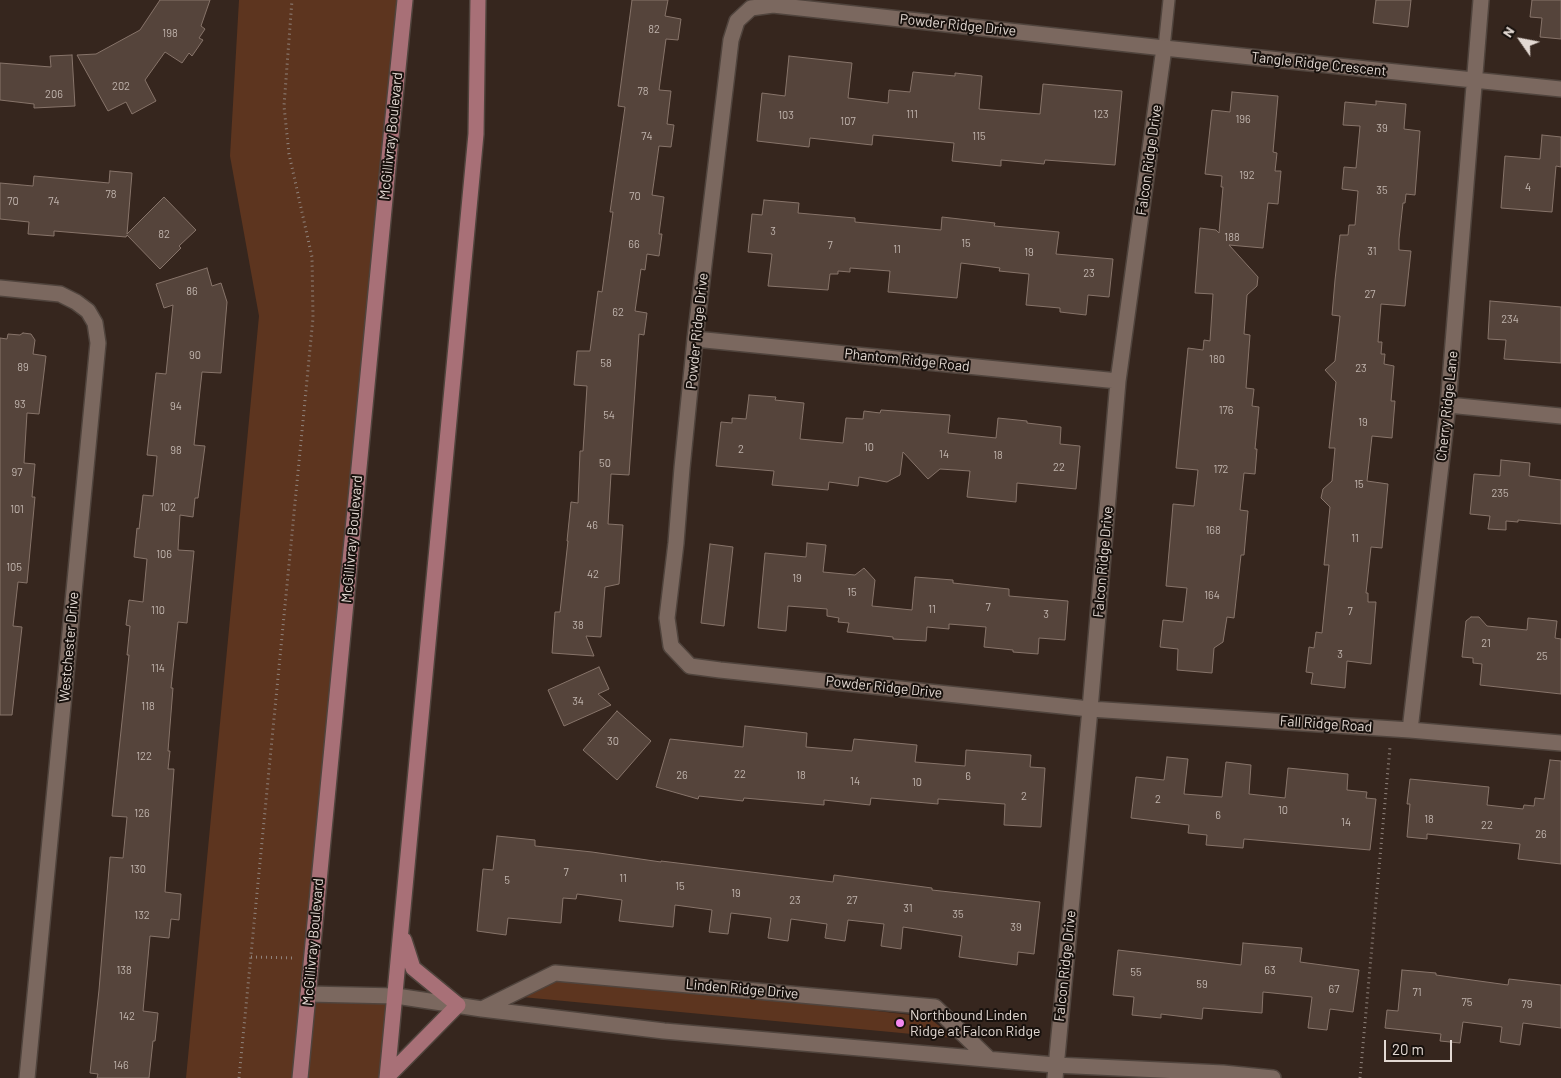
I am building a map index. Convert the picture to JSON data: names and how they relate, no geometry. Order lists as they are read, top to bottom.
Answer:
{
  "streets": {
    "main road": ["McGillivray Boulevard"],
    "street": [
      "Powder Ridge Drive",
      "Tangle Ridge Crescent",
      "Falcon Ridge Drive",
      "Phantom Ridge Road",
      "Cherry Ridge Lane",
      "Westchester Drive",
      "Fall Ridge Road",
      "Linden Ridge Drive"
    ]
  },
  "crossings": [
    ["Powder Ridge Drive", "Tangle Ridge Crescent"],
    ["Powder Ridge Drive", "Falcon Ridge Drive"],
    ["Powder Ridge Drive", "Phantom Ridge Road"],
    ["Powder Ridge Drive", "Fall Ridge Road"],
    ["Tangle Ridge Crescent", "Falcon Ridge Drive"],
    ["Tangle Ridge Crescent", "Cherry Ridge Lane"],
    ["Falcon Ridge Drive", "Phantom Ridge Road"],
    ["Falcon Ridge Drive", "Fall Ridge Road"],
    ["Cherry Ridge Lane", "Fall Ridge Road"]
  ],
  "places": ["Northbound Linden Ridge at Falcon Ridge"],
  "house_numbers": [
    "82",
    "198",
    "202",
    "78",
    "206",
    "111",
    "123",
    "103",
    "196",
    "107",
    "39",
    "74",
    "115",
    "192",
    "4",
    "35",
    "78",
    "70",
    "70",
    "74",
    "3",
    "82",
    "188",
    "15",
    "66",
    "7",
    "11",
    "31",
    "19",
    "23",
    "86",
    "27",
    "62",
    "234",
    "90",
    "180",
    "58",
    "89",
    "23",
    "93",
    "94",
    "176",
    "54",
    "19",
    "10",
    "2",
    "98",
    "14",
    "18",
    "50",
    "22",
    "172",
    "97",
    "15",
    "235",
    "102",
    "101",
    "46",
    "168",
    "11",
    "106",
    "105",
    "42",
    "19",
    "15",
    "164",
    "7",
    "11",
    "110",
    "7",
    "3",
    "38",
    "21",
    "3",
    "25",
    "114",
    "34",
    "118",
    "30",
    "122",
    "22",
    "26",
    "18",
    "6",
    "14",
    "10",
    "2",
    "2",
    "10",
    "126",
    "6",
    "18",
    "14",
    "22",
    "26",
    "130",
    "7",
    "11",
    "5",
    "15",
    "19",
    "23",
    "27",
    "31",
    "35",
    "132",
    "39",
    "138",
    "63",
    "55",
    "59",
    "67",
    "71",
    "75",
    "79",
    "142",
    "146"
  ],
  "scale_bar": "20 m",
  "north": "top left"
}
